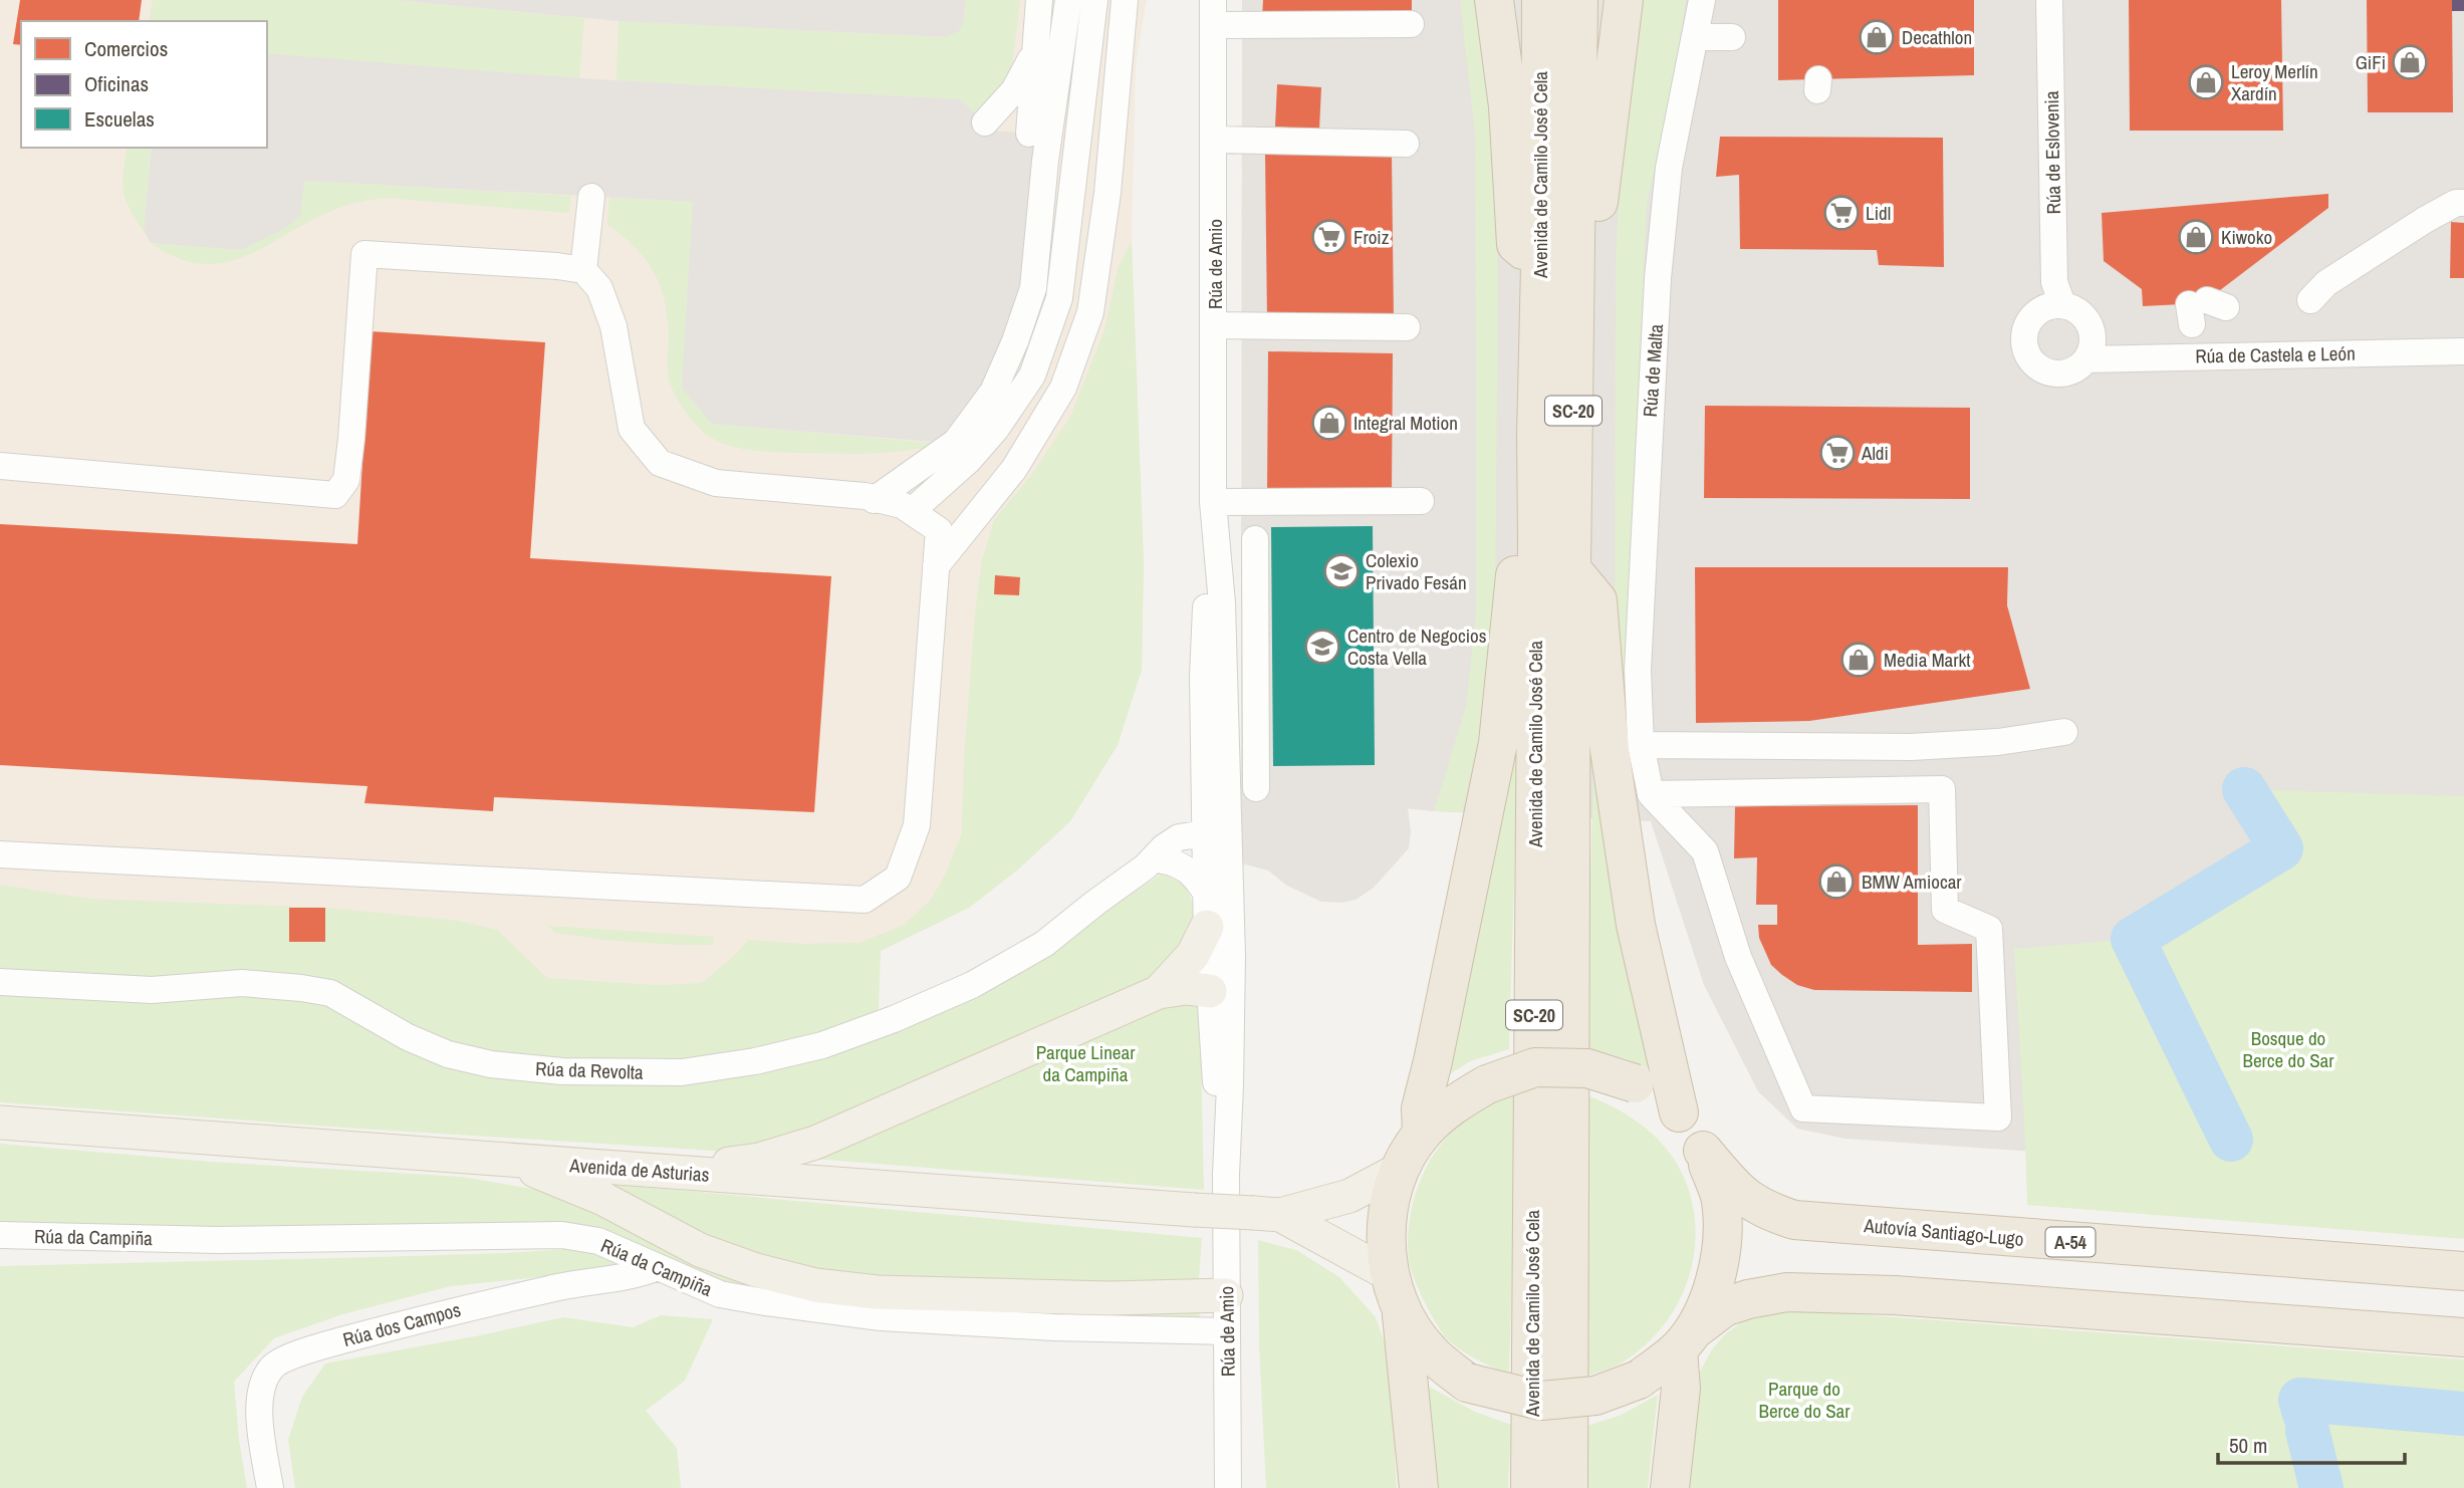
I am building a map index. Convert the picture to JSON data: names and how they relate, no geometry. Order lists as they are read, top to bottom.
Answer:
{
  "streets": {
    "highway": [
      "Avenida de Camilo José Cela",
      "SC-20",
      "Autovía Santiago-Lugo",
      "A-54"
    ],
    "main road": ["Avenida de Asturias"],
    "street": [
      "Rúa de Eslovenia",
      "Rúa de Amio",
      "Rúa de Castela e León",
      "Rúa de Malta",
      "Rúa da Revolta",
      "Rúa da Campiña",
      "Rúa dos Campos"
    ]
  },
  "crossings": [
    ["Rúa de Eslovenia", "Rúa de Castela e León"],
    ["Avenida de Camilo José Cela", "SC-20"],
    ["Rúa de Amio", "Rúa da Revolta"],
    ["Rúa de Amio", "Rúa da Campiña"],
    ["Rúa da Campiña", "Rúa dos Campos"]
  ],
  "parks": ["Bosque do Berce do Sar", "Parque Linear da Campiña", "Parque do Berce do Sar"],
  "places": {
    "shop": [
      "Decathlon",
      "GiFi",
      "Leroy Merlín Xardín",
      "Kiwoko",
      "Integral Motion",
      "Media Markt",
      "BMW Amiocar"
    ],
    "supermarket": ["Lidl", "Froiz", "Aldi"],
    "school or university": ["Colexio Privado Fesán", "Centro de Negocios Costa Vella"]
  },
  "legend": ["Comercios", "Oficinas", "Escuelas"],
  "scale_bar": "50 m"
}
